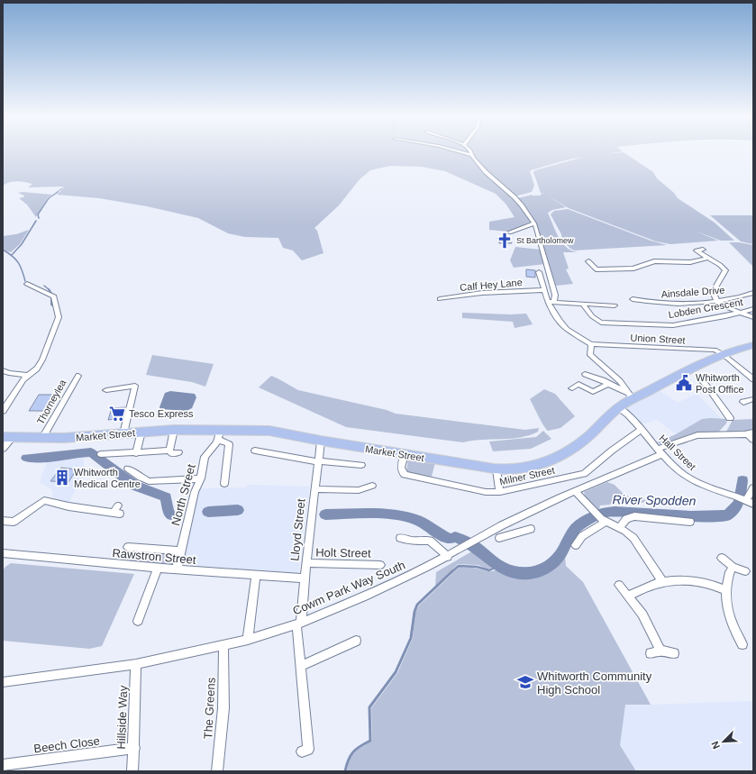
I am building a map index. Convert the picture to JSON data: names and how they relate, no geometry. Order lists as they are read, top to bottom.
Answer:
{
  "streets": {
    "main road": ["Market Street"],
    "street": [
      "Calf Hey Lane",
      "Ainsdale Drive",
      "Lobden Crescent",
      "Union Street",
      "Thorneylea",
      "Hall Street",
      "Milner Street",
      "North Street",
      "Lloyd Street",
      "Holt Street",
      "Rawstron Street",
      "Cowm Park Way South",
      "The Greens",
      "Hillside Way",
      "Beech Close"
    ]
  },
  "crossings": [
    ["Union Street", "Market Street"],
    ["Thorneylea", "Market Street"],
    ["Market Street", "Hall Street"],
    ["Market Street", "Milner Street"],
    ["Market Street", "North Street"],
    ["Market Street", "Lloyd Street"],
    ["Hall Street", "Milner Street"],
    ["Hall Street", "Cowm Park Way South"],
    ["North Street", "Rawstron Street"],
    ["Lloyd Street", "Holt Street"],
    ["Lloyd Street", "Rawstron Street"],
    ["Lloyd Street", "Cowm Park Way South"],
    ["Cowm Park Way South", "The Greens"],
    ["Cowm Park Way South", "Hillside Way"],
    ["Hillside Way", "Beech Close"]
  ],
  "water": ["River Spodden"],
  "places": {
    "church": ["St Bartholomew"],
    "public building": ["Whitworth Post Office"],
    "supermarket": ["Tesco Express"],
    "building": ["Whitworth Medical Centre"],
    "school or university": ["Whitworth Community High School"]
  },
  "north": "bottom left"
}
